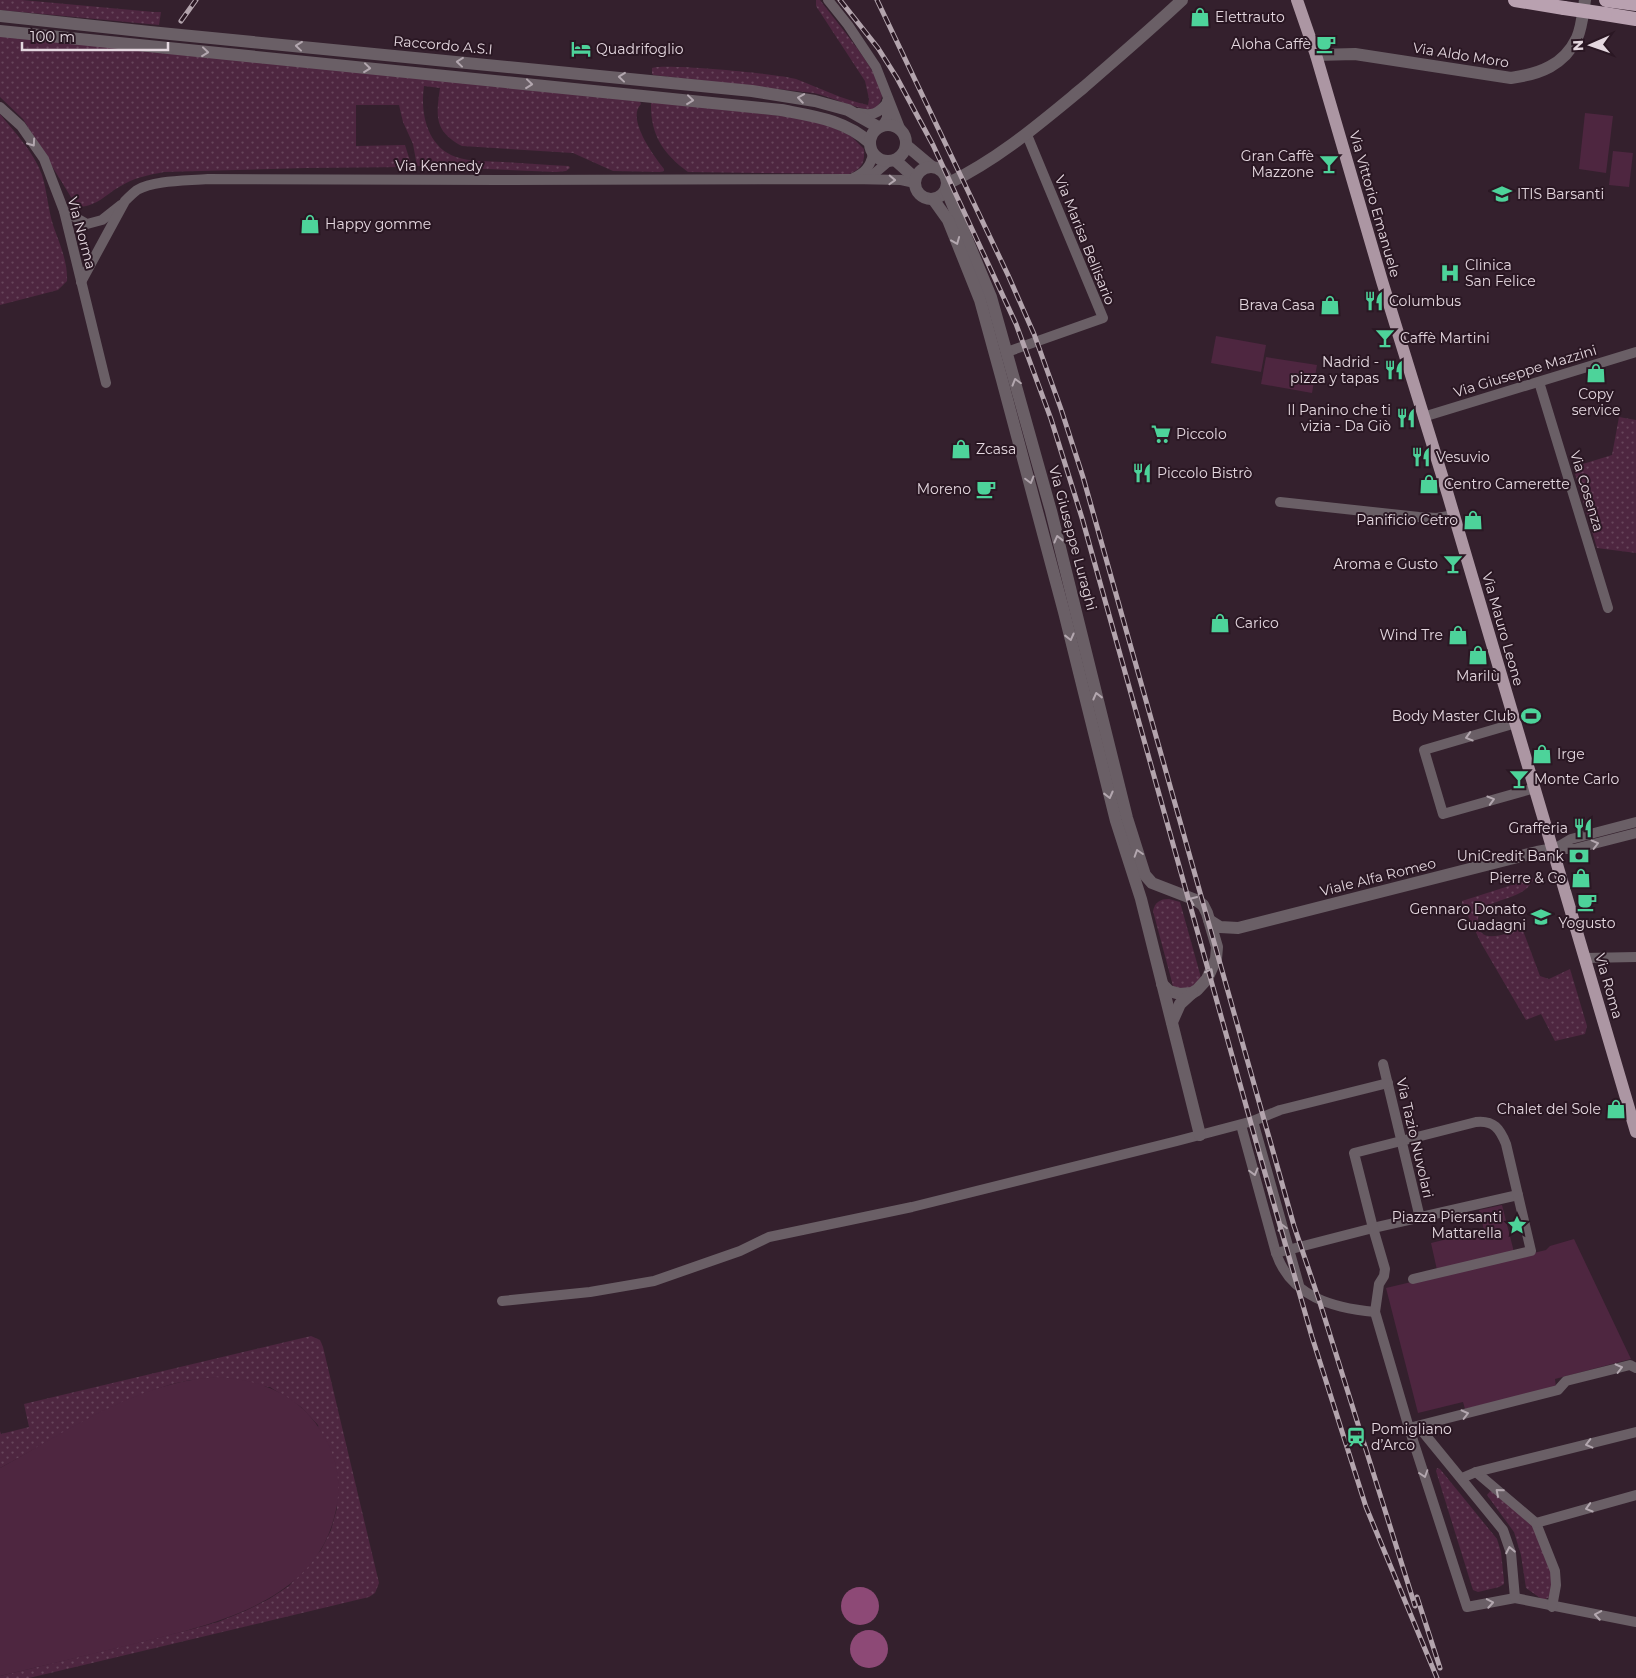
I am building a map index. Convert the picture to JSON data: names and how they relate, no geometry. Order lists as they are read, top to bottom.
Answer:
{
  "streets": {
    "main road": ["Via Vittorio Emanuele", "Via Mauro Leone", "Via Roma"],
    "street": [
      "Raccordo A.S.I",
      "Via Aldo Moro",
      "Via Kennedy",
      "Via Norma",
      "Via Marisa Bellisario",
      "Via Giuseppe Mazzini",
      "Via Cosenza",
      "Via Giuseppe Luraghi",
      "Viale Alfa Romeo",
      "Via Tazio Nuvolari"
    ]
  },
  "crossings": [
    ["Via Aldo Moro", "Via Vittorio Emanuele"],
    ["Via Kennedy", "Via Norma"],
    ["Via Kennedy", "Via Giuseppe Luraghi"],
    ["Via Vittorio Emanuele", "Via Giuseppe Mazzini"],
    ["Via Vittorio Emanuele", "Via Mauro Leone"],
    ["Via Marisa Bellisario", "Via Giuseppe Luraghi"],
    ["Via Giuseppe Mazzini", "Via Cosenza"],
    ["Via Giuseppe Mazzini", "Via Mauro Leone"],
    ["Via Mauro Leone", "Viale Alfa Romeo"],
    ["Via Mauro Leone", "Via Roma"],
    ["Viale Alfa Romeo", "Via Roma"]
  ],
  "one_way": ["Via Norma"],
  "places": {
    "shop": [
      "Elettrauto",
      "Happy gomme",
      "Brava Casa",
      "Copy service",
      "Zcasa",
      "Centro Camerette",
      "Panificio Cetro",
      "Carico",
      "Wind Tre",
      "Marilù",
      "Irge",
      "Pierre & Co",
      "Chalet del Sole"
    ],
    "cafe": ["Aloha Caffè", "Moreno", "Yogusto"],
    "hotel": ["Quadrifoglio"],
    "bar": [
      "Gran Caffè Mazzone",
      "Caffè Martini",
      "Aroma e Gusto",
      "Monte Carlo"
    ],
    "school or university": ["ITIS Barsanti", "Gennaro Donato Guadagni"],
    "hospital": ["Clinica San Felice"],
    "restaurant": [
      "Columbus",
      "Nadrid - pizza y tapas",
      "Il Panino che ti vizia - Da Giò",
      "Vesuvio",
      "Piccolo Bistrò",
      "Grafferia"
    ],
    "supermarket": ["Piccolo"],
    "sports": ["Body Master Club"],
    "bank": ["UniCredit Bank"],
    "place": ["Piazza Piersanti Mattarella"],
    "station": ["Pomigliano d’Arco"]
  },
  "scale_bar": "100 m",
  "north": "left"
}
